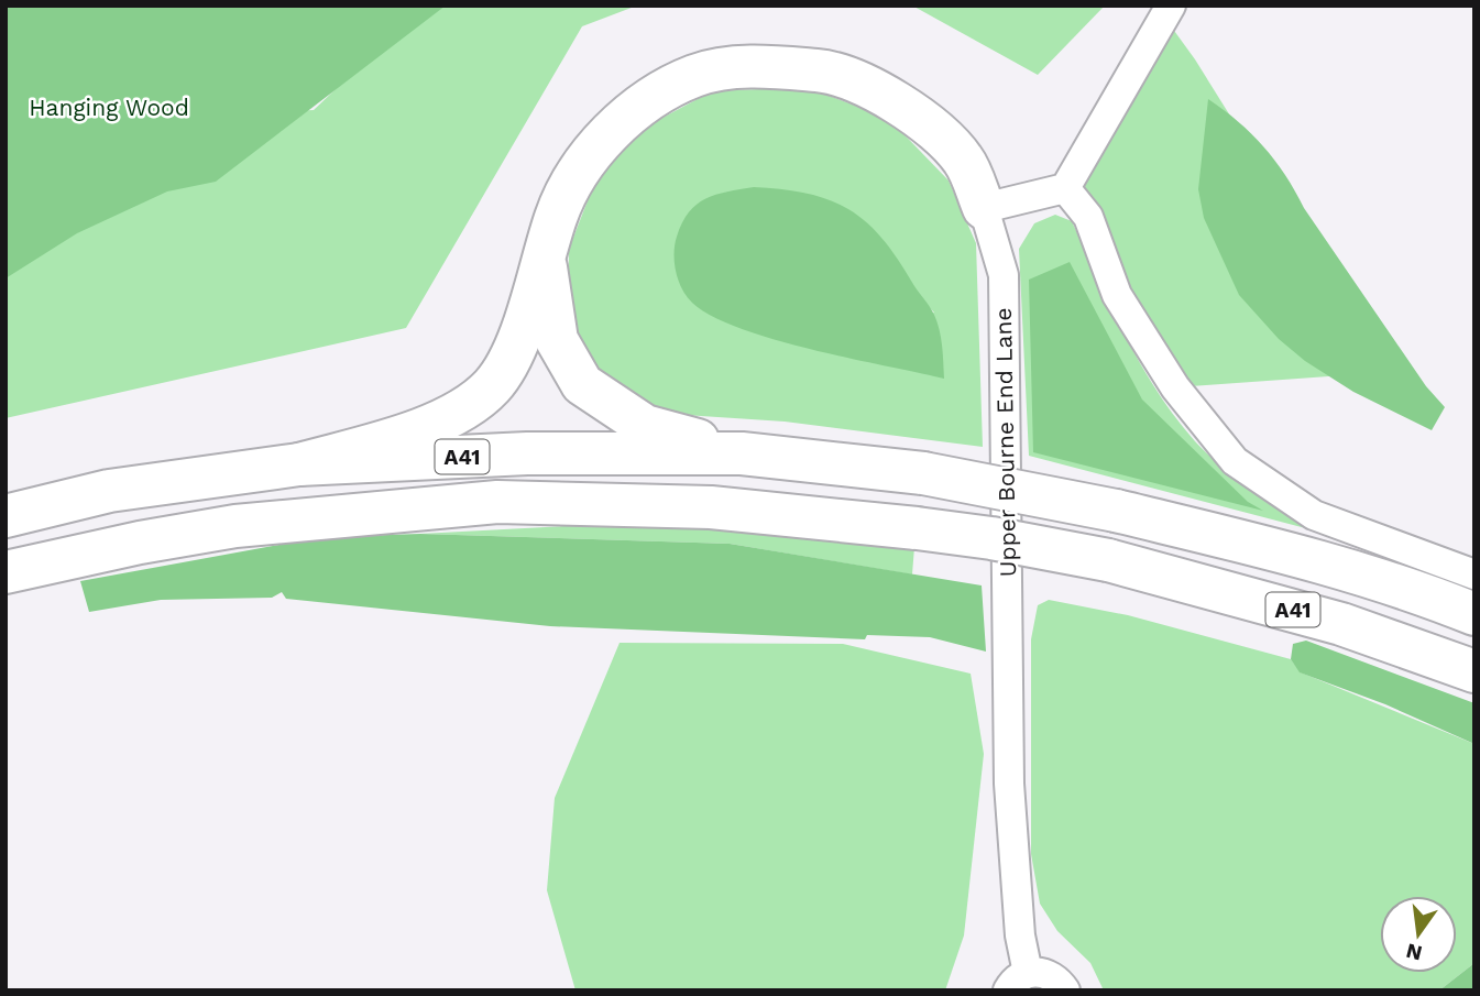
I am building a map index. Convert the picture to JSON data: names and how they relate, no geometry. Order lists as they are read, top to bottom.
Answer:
{
  "streets": {
    "highway": ["A41"],
    "street": ["Upper Bourne End Lane"]
  },
  "parks": ["Hanging Wood"],
  "north": "bottom"
}
